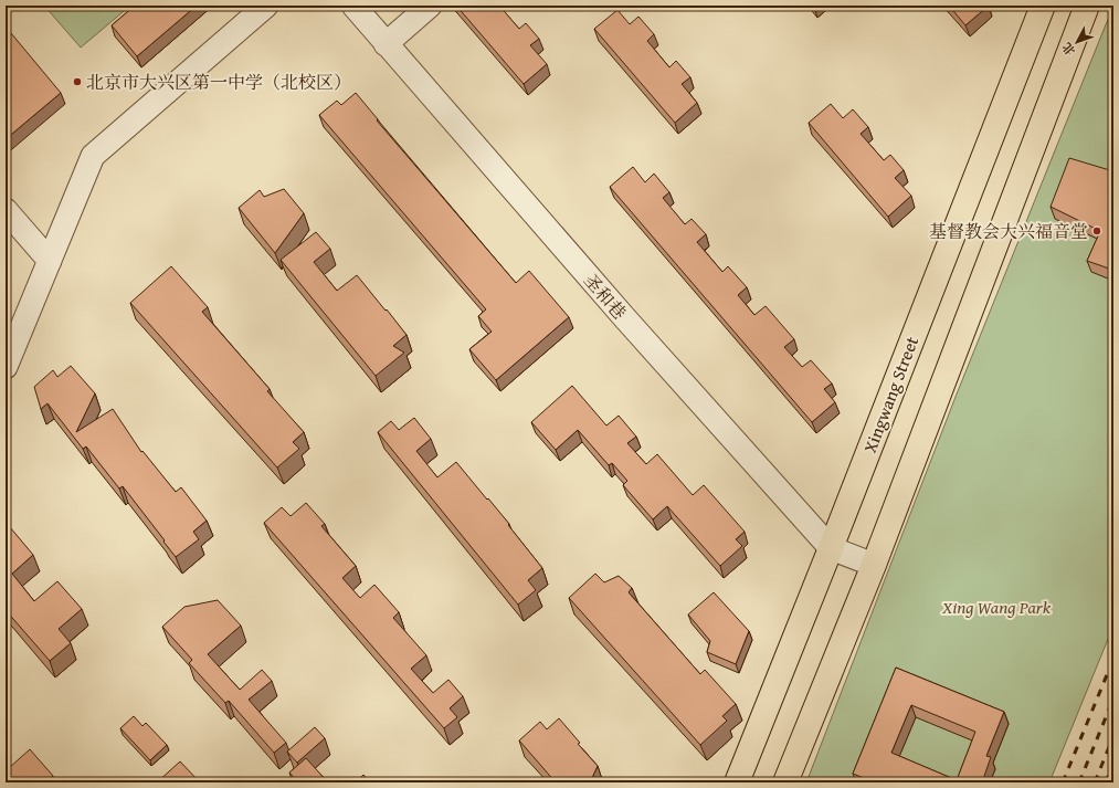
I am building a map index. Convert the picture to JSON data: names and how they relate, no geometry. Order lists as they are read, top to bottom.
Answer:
{
  "streets": {
    "main road": ["Xingwang Street"],
    "street": ["圣和巷"]
  },
  "crossings": [
    ["圣和巷", "Xingwang Street"]
  ],
  "parks": ["Xing Wang Park"],
  "places": ["北京市大兴区第一中学（北校区）", "基督教会大兴福音堂"],
  "north": "bottom left"
}
